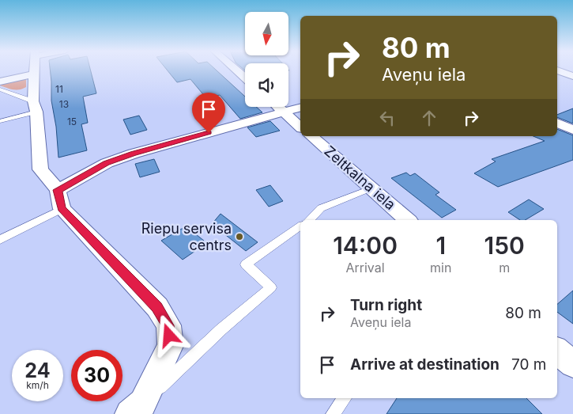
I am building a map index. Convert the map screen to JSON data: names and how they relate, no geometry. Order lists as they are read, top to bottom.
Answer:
{
  "streets": {
    "street": ["Zeltkalna iela"]
  },
  "places": ["Riepu servisa centrs"],
  "house_numbers": ["11", "13", "15"],
  "north": "bottom",
  "page": {
    "turn": ["80 m", "Aveņu iela"],
    "eta": [
      "14:00",
      "Arrival",
      "1",
      "min",
      "150",
      "m"
    ],
    "list": [
      {
        "name": "Turn right",
        "note": "Aveņu iela",
        "value": "80 m"
      },
      {
        "name": "Arrive at destination",
        "value": "70 m"
      }
    ],
    "speed": "24 km/h",
    "limit": "30"
  }
}
